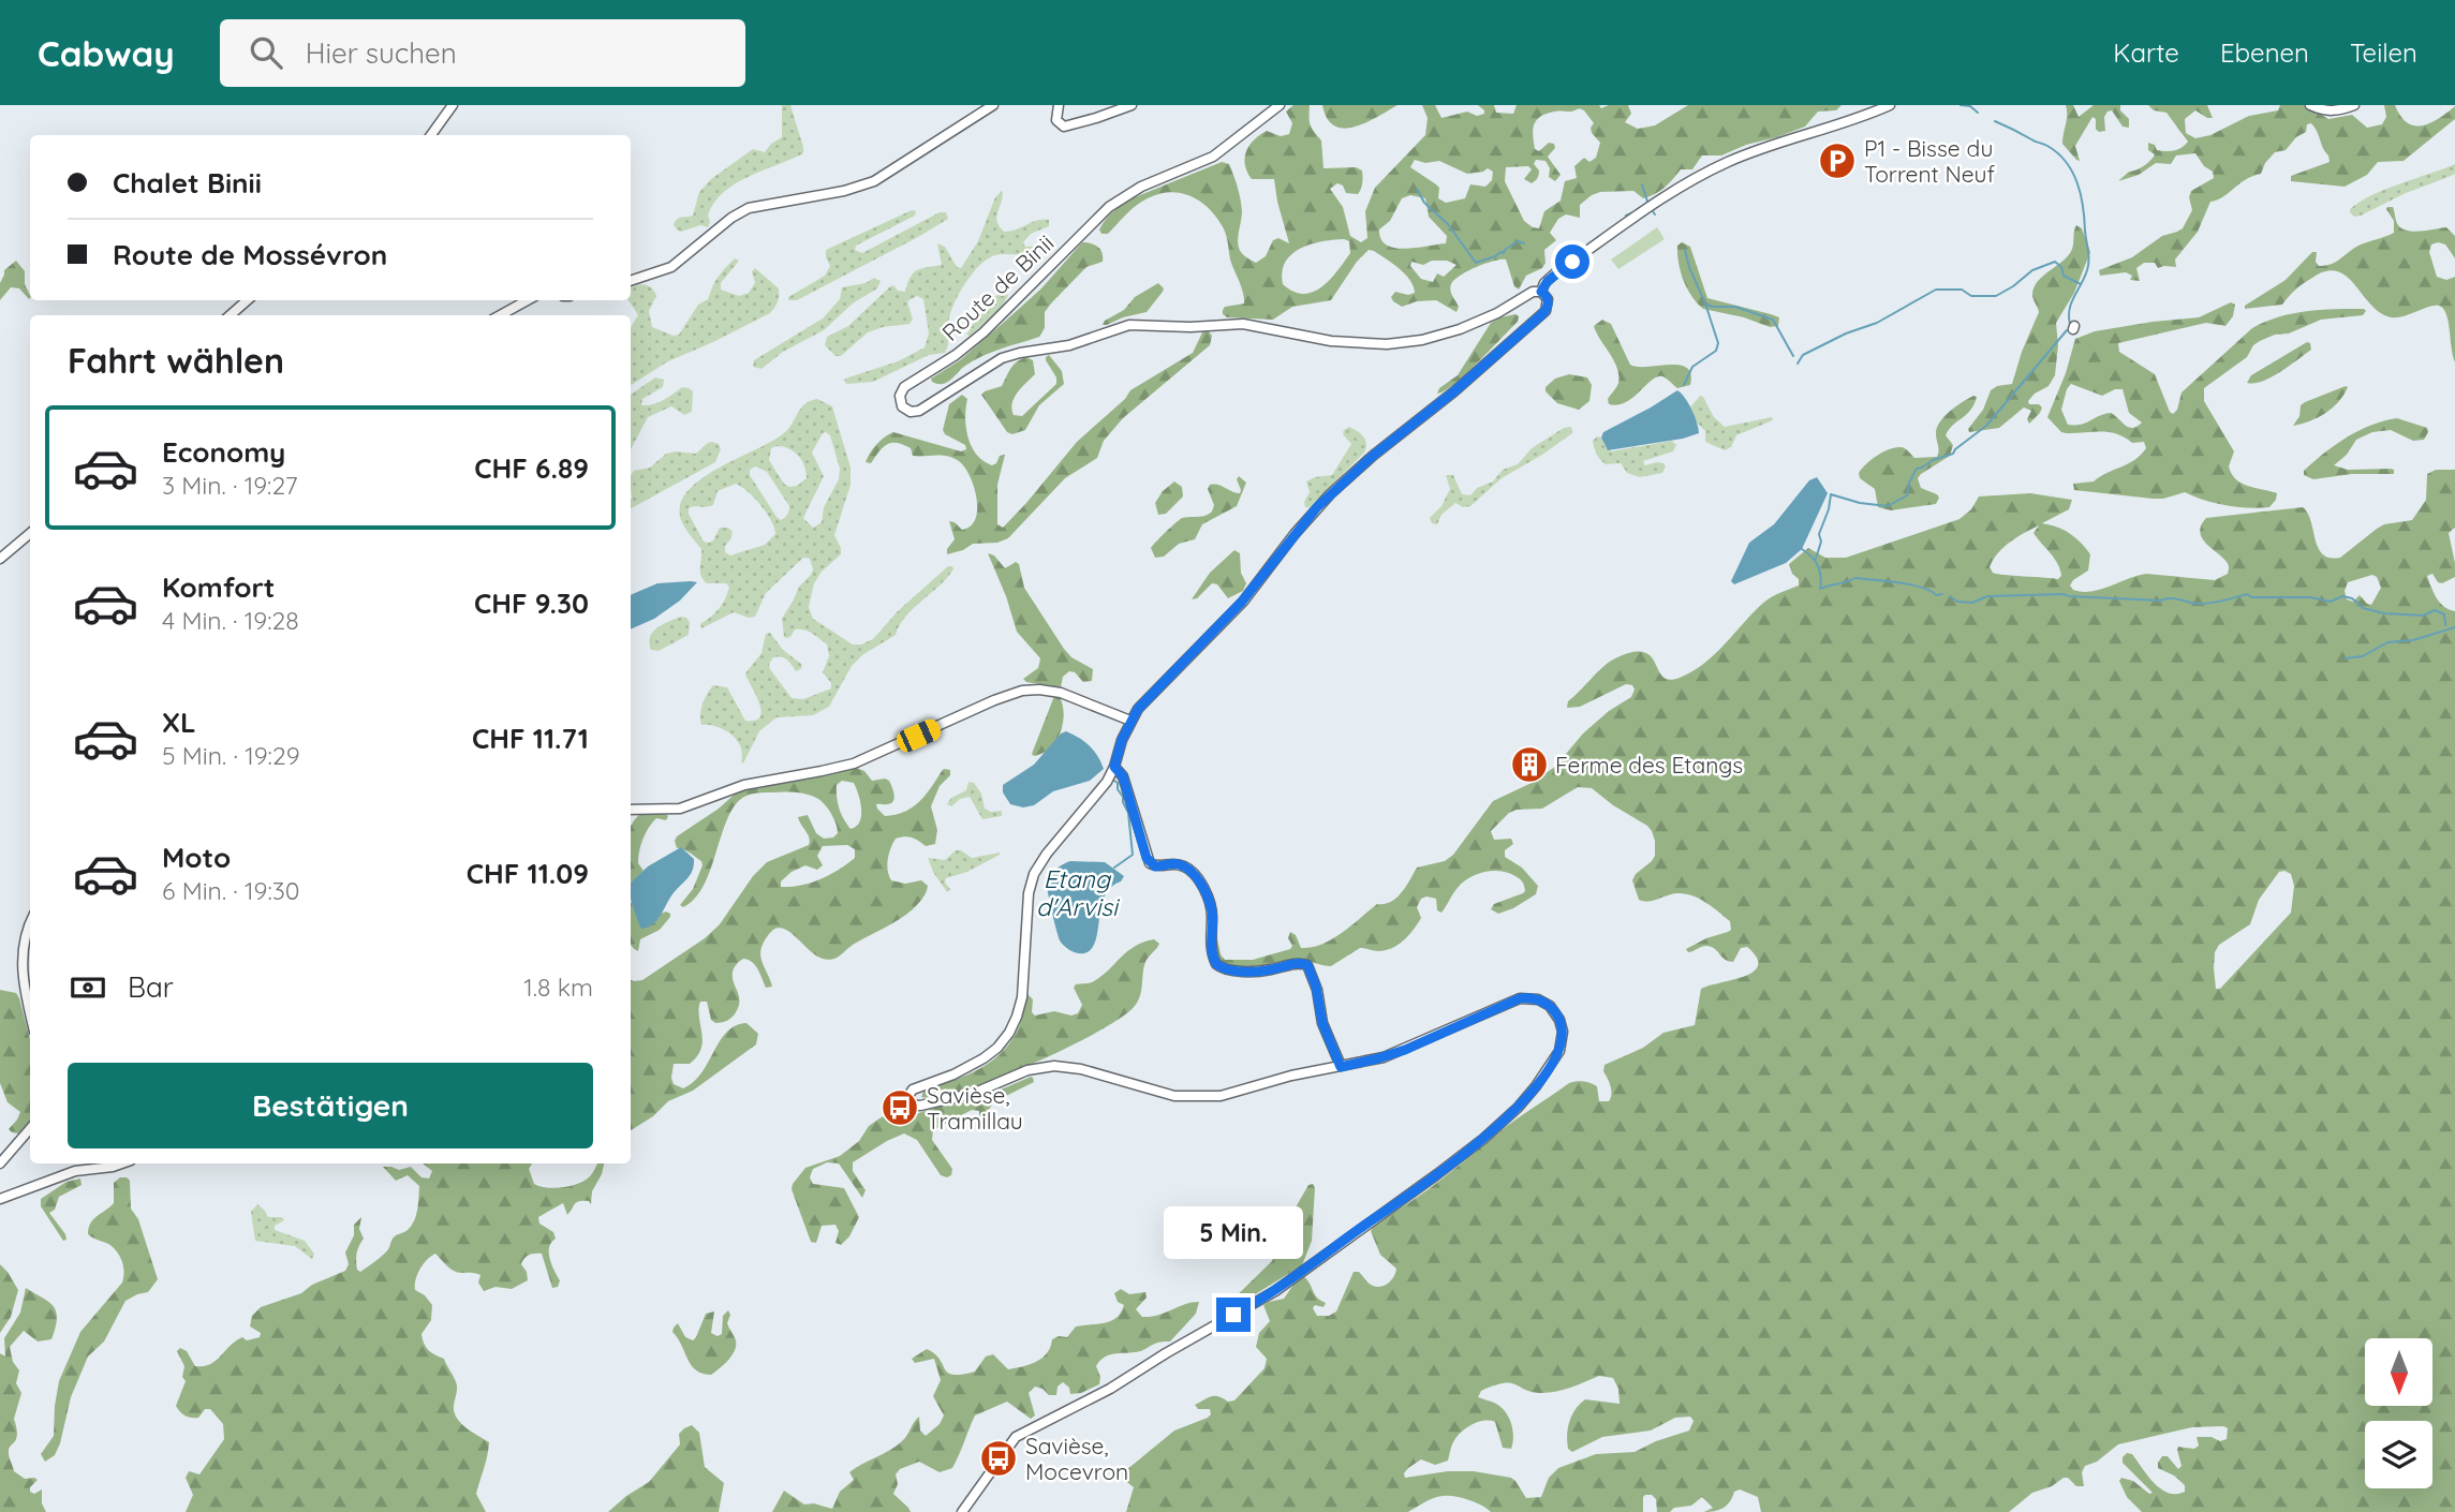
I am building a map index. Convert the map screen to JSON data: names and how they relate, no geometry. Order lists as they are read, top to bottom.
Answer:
{
  "streets": {
    "street": ["Route de Binii"]
  },
  "water": ["Etang d'Arvisi"],
  "places": {
    "parking": ["P1 - Bisse du Torrent Neuf"],
    "building": ["Ferme des Etangs"],
    "bus stop": ["Savièse, Tramillau", "Savièse, Mocevron"]
  },
  "north": "bottom",
  "page": {
    "header": "Cabway",
    "search": "Hier suchen",
    "nav": ["Karte", "Ebenen", "Teilen"],
    "banner": ["Chalet Binii", "Route de Mossévron"],
    "heading": "Fahrt wählen",
    "list": [
      {
        "name": "Economy",
        "note": "3 Min. · 19:27",
        "value": "CHF 6.89"
      },
      {
        "name": "Komfort",
        "note": "4 Min. · 19:28",
        "value": "CHF 9.30"
      },
      {
        "name": "XL",
        "note": "5 Min. · 19:29",
        "value": "CHF 11.71"
      },
      {
        "name": "Moto",
        "note": "6 Min. · 19:30",
        "value": "CHF 11.09"
      }
    ],
    "pay": ["Bar", "1.8 km"],
    "buttons": "Bestätigen",
    "bubble": "5 Min."
  }
}
